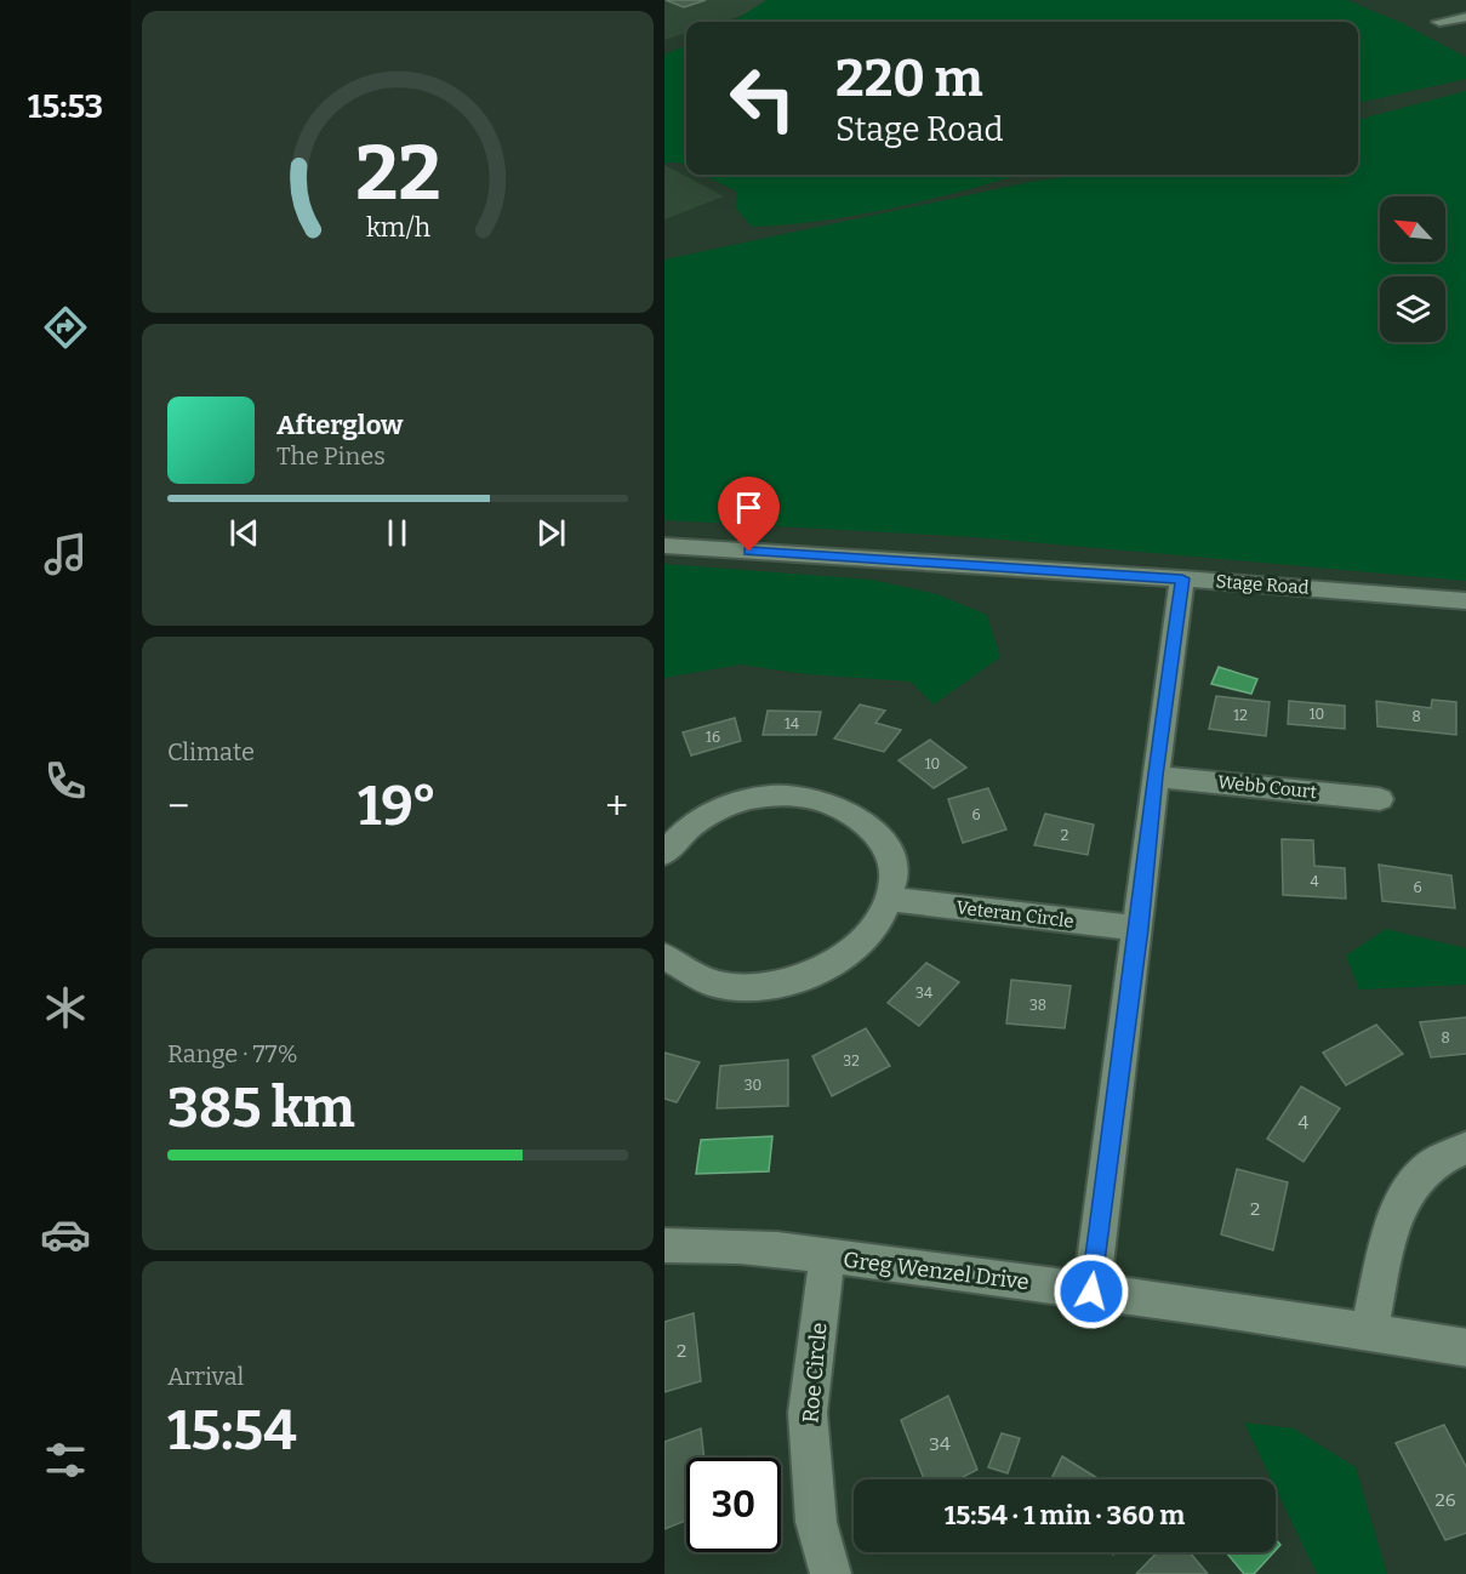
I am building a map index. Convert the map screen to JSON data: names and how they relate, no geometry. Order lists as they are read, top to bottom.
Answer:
{
  "streets": {
    "street": [
      "Stage Road",
      "Webb Court",
      "Veteran Circle",
      "Greg Wenzel Drive",
      "Roe Circle"
    ]
  },
  "crossings": [
    ["Greg Wenzel Drive", "Roe Circle"]
  ],
  "house_numbers": [
    "10",
    "12",
    "8",
    "14",
    "16",
    "10",
    "6",
    "2",
    "4",
    "6",
    "34",
    "38",
    "8",
    "32",
    "30",
    "4",
    "2",
    "2",
    "34",
    "26"
  ],
  "north": "top left",
  "page": {
    "tabs": "15:53",
    "turn": ["220 m", "Stage Road"],
    "song": ["Afterglow", "The Pines"],
    "tile": [
      "Climate",
      ["Range · 77%", "385 km"],
      ["Arrival", "15:54"]
    ],
    "heat": ["−", "19°", "+"],
    "limit": "30",
    "trip": "15:54 · 1 min · 360 m",
    "gauge": ["22", "km/h"]
  }
}
